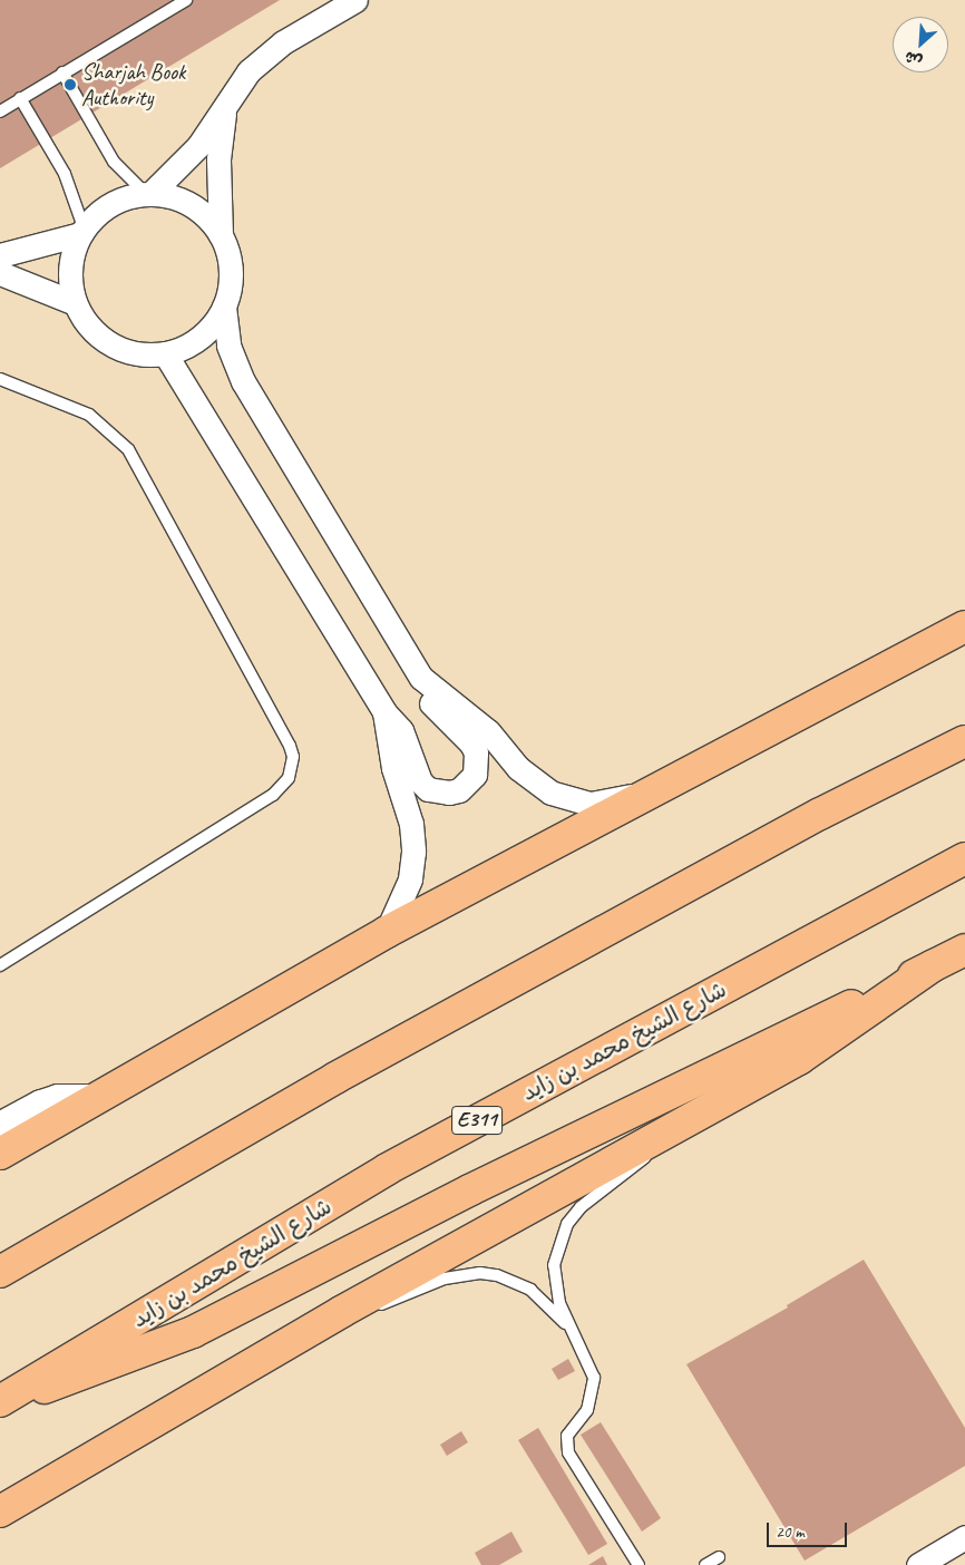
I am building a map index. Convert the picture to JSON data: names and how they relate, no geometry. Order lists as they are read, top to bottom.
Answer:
{
  "streets": {
    "highway": ["شارع الشيخ محمد بن زايد", "E311"]
  },
  "places": ["Sharjah Book Authority"],
  "scale_bar": "20 m",
  "north": "bottom left"
}
